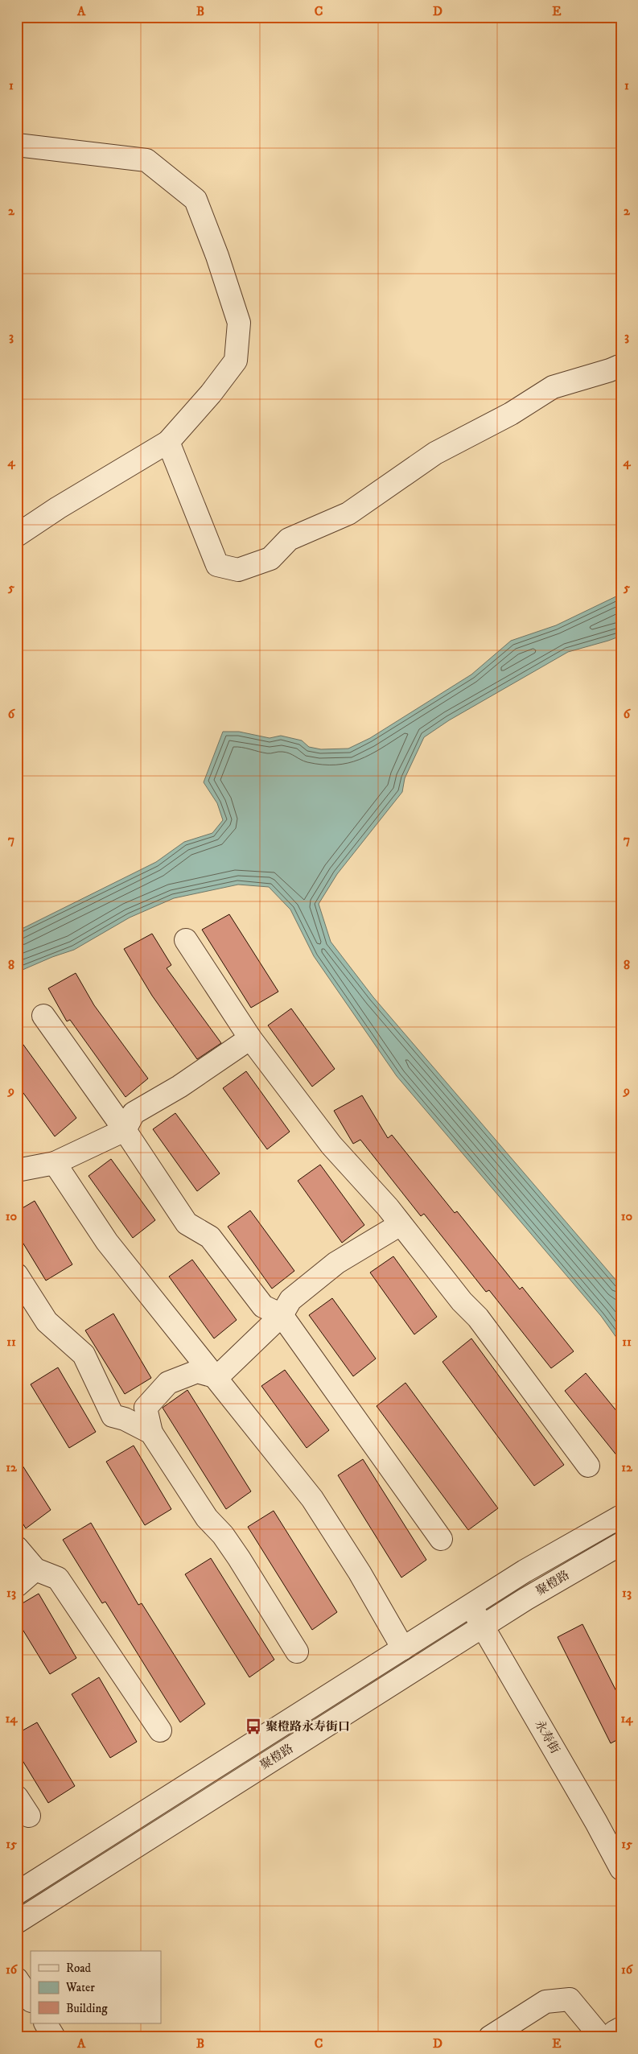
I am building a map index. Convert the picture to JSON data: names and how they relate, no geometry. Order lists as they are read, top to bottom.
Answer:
{
  "streets": {
    "street": ["聚橙路", "永寿街"]
  },
  "crossings": [
    ["聚橙路", "永寿街"]
  ],
  "places": {
    "bus stop": ["聚橙路永寿街口"]
  },
  "legend": ["Road", "Water", "Building"],
  "grid": {
    "columns": [
      "A",
      "B",
      "C",
      "D",
      "E"
    ],
    "rows": [
      "1",
      "2",
      "3",
      "4",
      "5",
      "6",
      "7",
      "8",
      "9",
      "10",
      "11",
      "12",
      "13",
      "14",
      "15",
      "16"
    ]
  }
}
